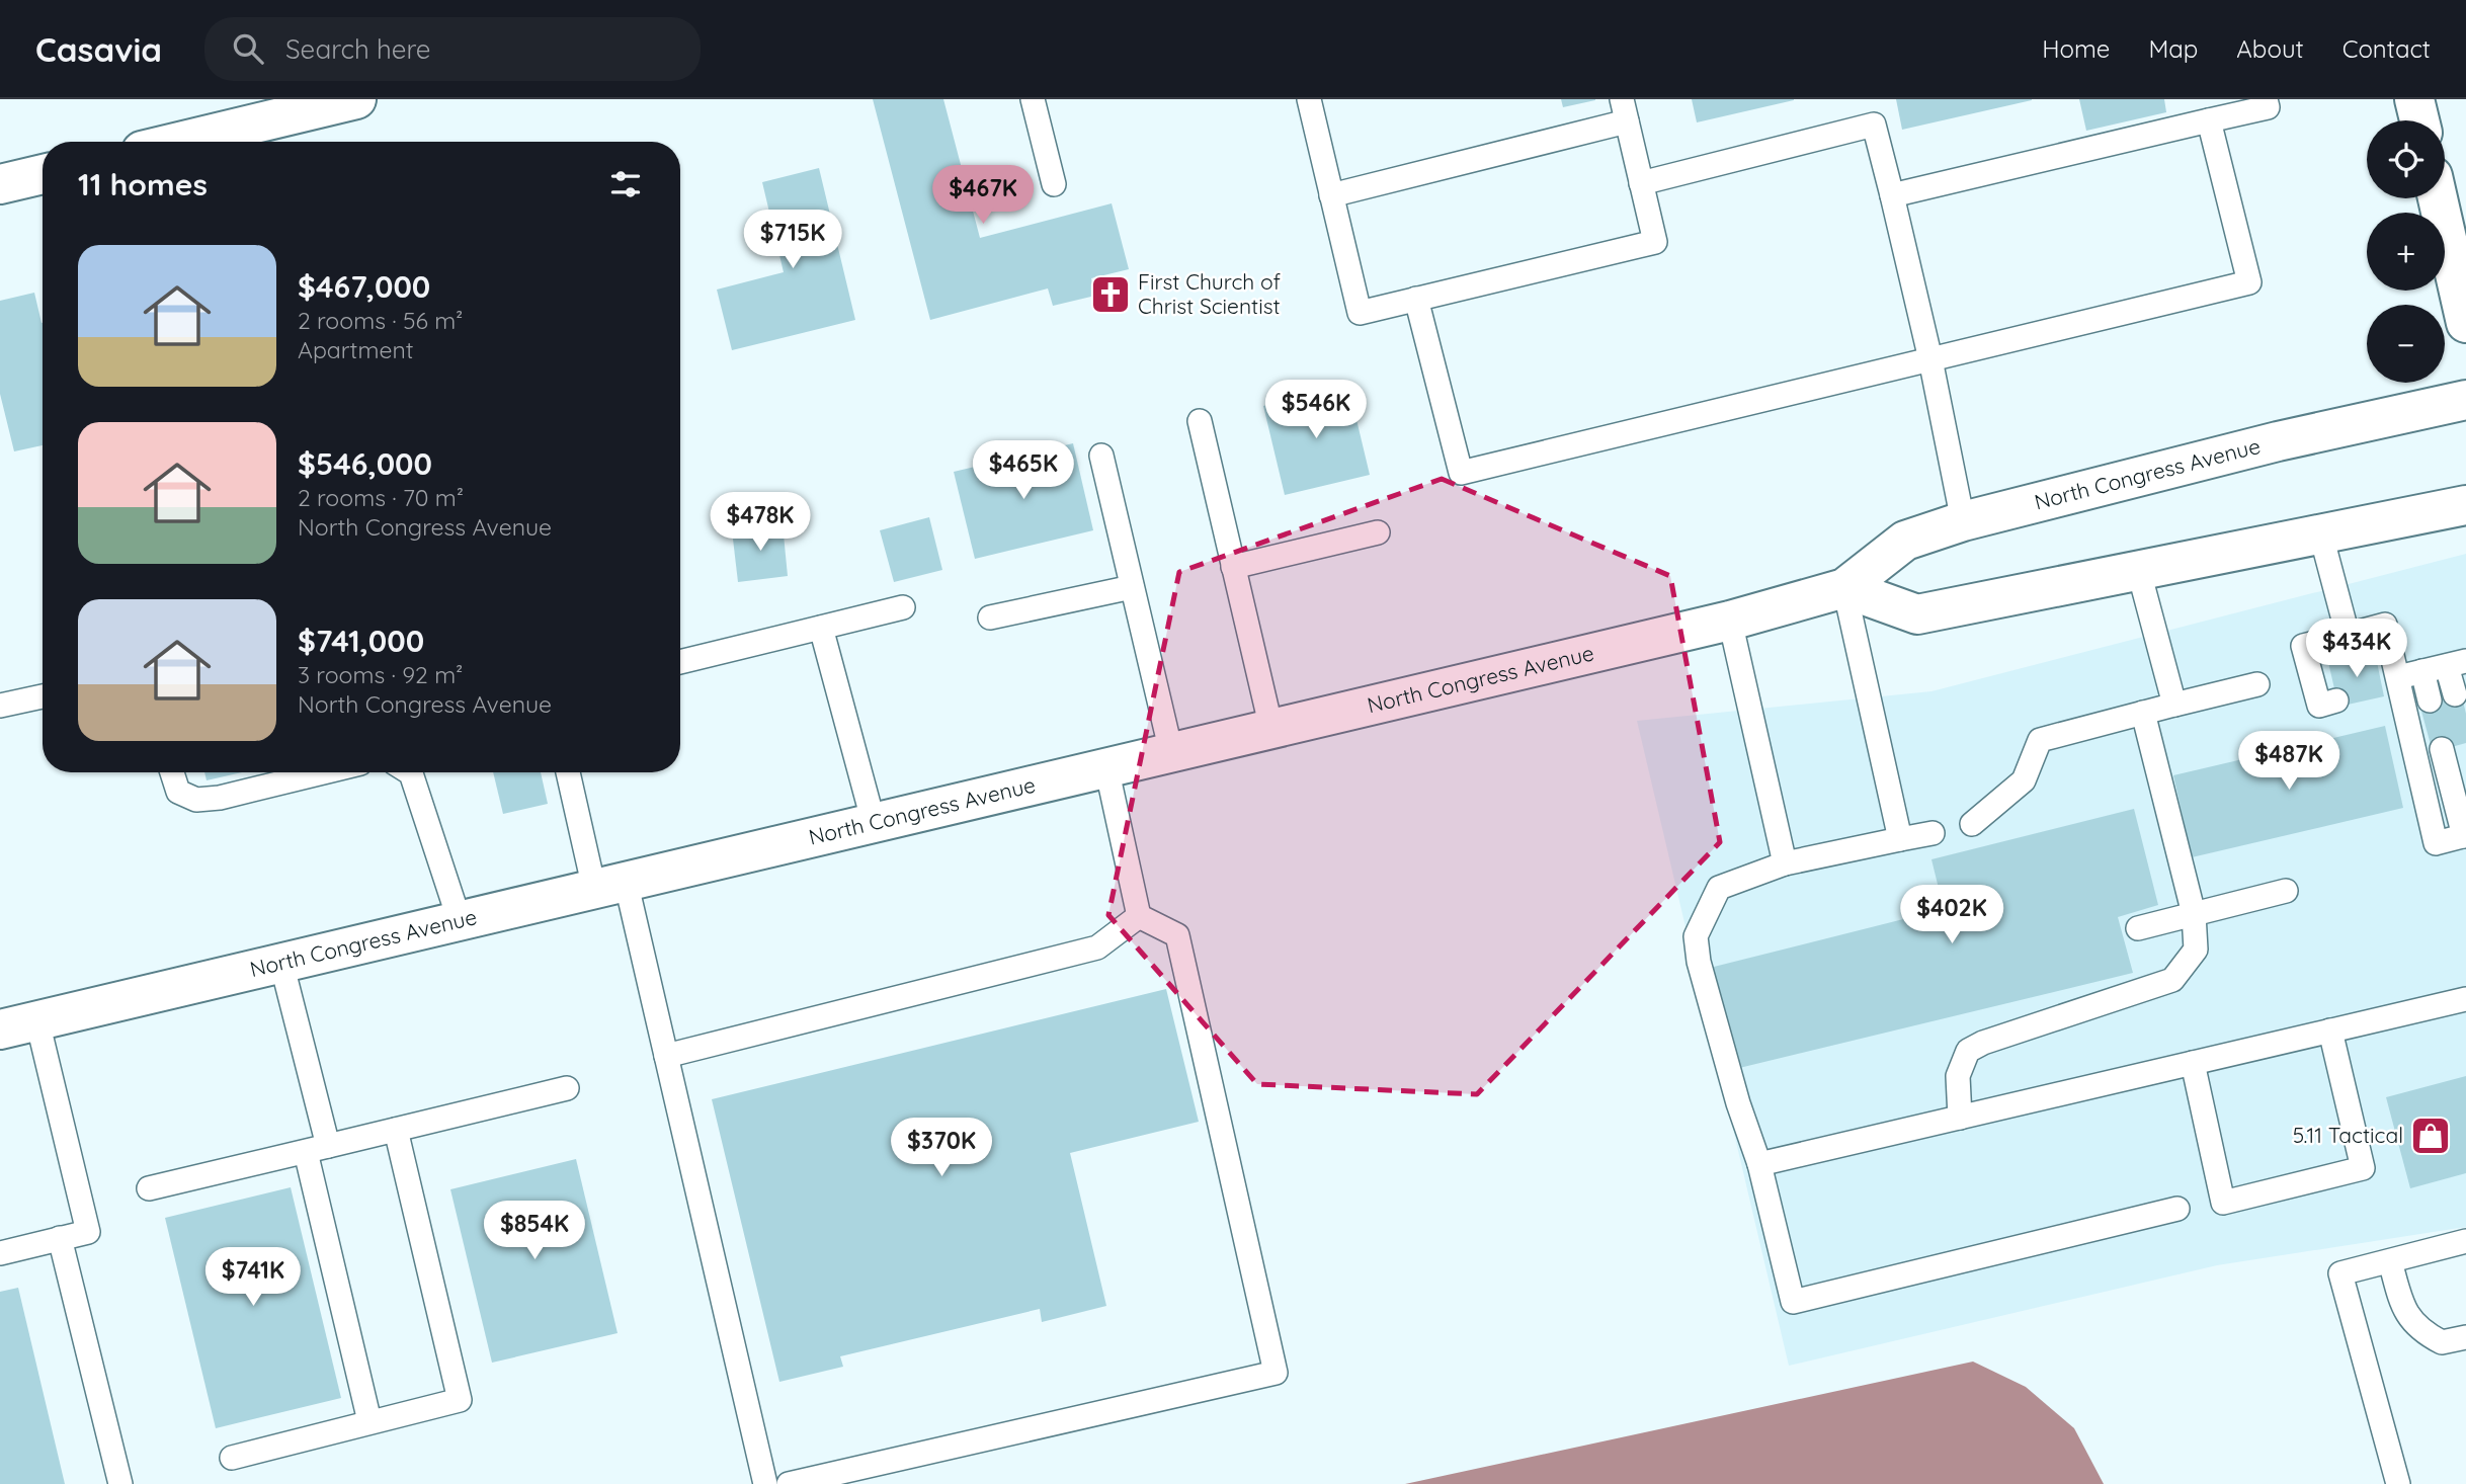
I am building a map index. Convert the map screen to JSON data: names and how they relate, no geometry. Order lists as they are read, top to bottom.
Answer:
{
  "streets": {
    "street": ["North Congress Avenue"]
  },
  "places": {
    "church": ["First Church of Christ Scientist"],
    "shop": ["5.11 Tactical"]
  },
  "page": {
    "header": "Casavia",
    "search": "Search here",
    "nav": [
      "Home",
      "Map",
      "About",
      "Contact"
    ],
    "map_buttons": ["+", "−"],
    "heading": "11 homes",
    "price": [
      "$467K",
      "$715K",
      "$546K",
      "$465K",
      "$478K",
      "$434K",
      "$487K",
      "$402K",
      "$370K",
      "$854K",
      "$741K"
    ],
    "list": [
      {
        "name": "$467,000",
        "note": "2 rooms · 56 m² · Apartment"
      },
      {
        "name": "$546,000",
        "note": "2 rooms · 70 m² · North Congress Avenue"
      },
      {
        "name": "$741,000",
        "note": "3 rooms · 92 m² · North Congress Avenue"
      }
    ]
  }
}
